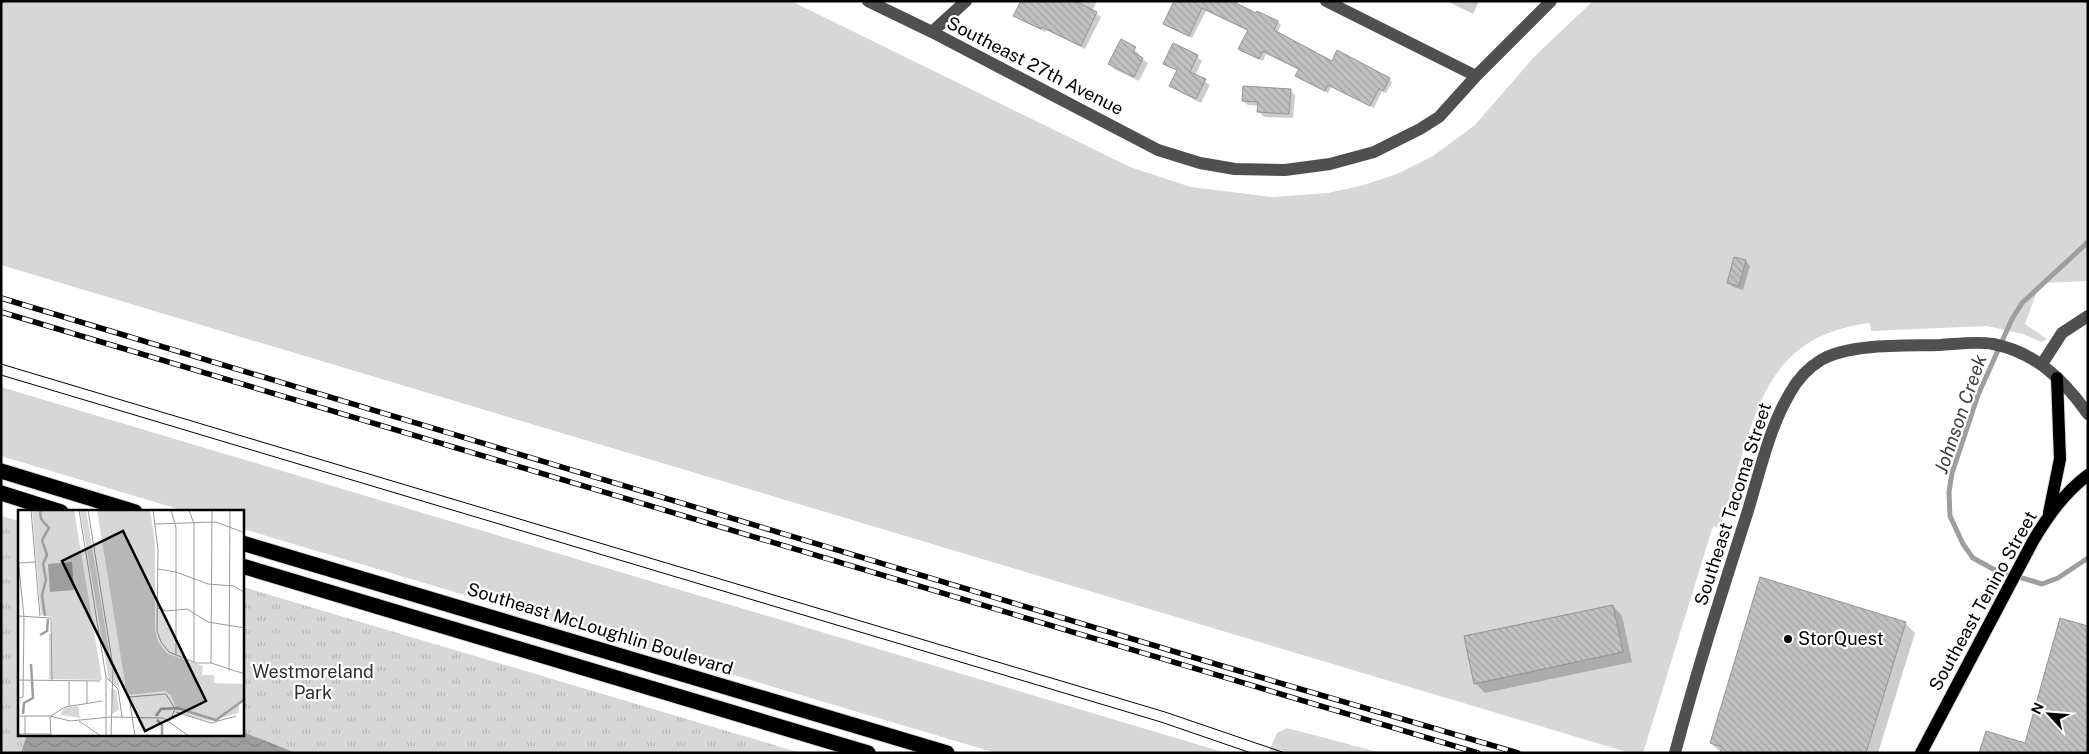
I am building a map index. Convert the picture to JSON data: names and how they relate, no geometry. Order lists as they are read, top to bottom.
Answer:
{
  "streets": {
    "highway": ["Southeast McLoughlin Boulevard"],
    "main road": ["Southeast Tenino Street"],
    "street": ["Southeast 27th Avenue", "Southeast Tacoma Street"]
  },
  "water": ["Johnson Creek"],
  "parks": ["Westmoreland Park"],
  "places": ["StorQuest"],
  "north": "top left"
}
